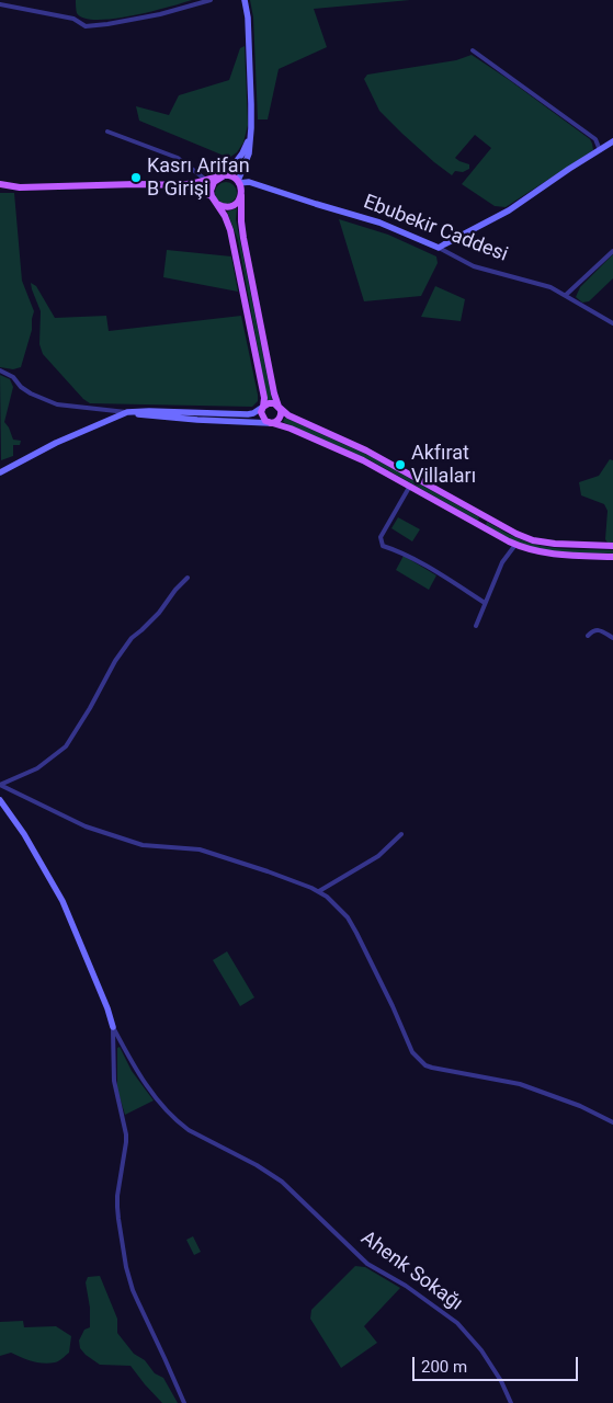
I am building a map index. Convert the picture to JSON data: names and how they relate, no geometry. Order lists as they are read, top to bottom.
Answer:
{
  "streets": {
    "street": ["Ebubekir Caddesi", "Ahenk Sokağı"]
  },
  "places": ["Kasrı Arifan B Girişi", "Akfırat Villaları"],
  "scale_bar": "200 m"
}
